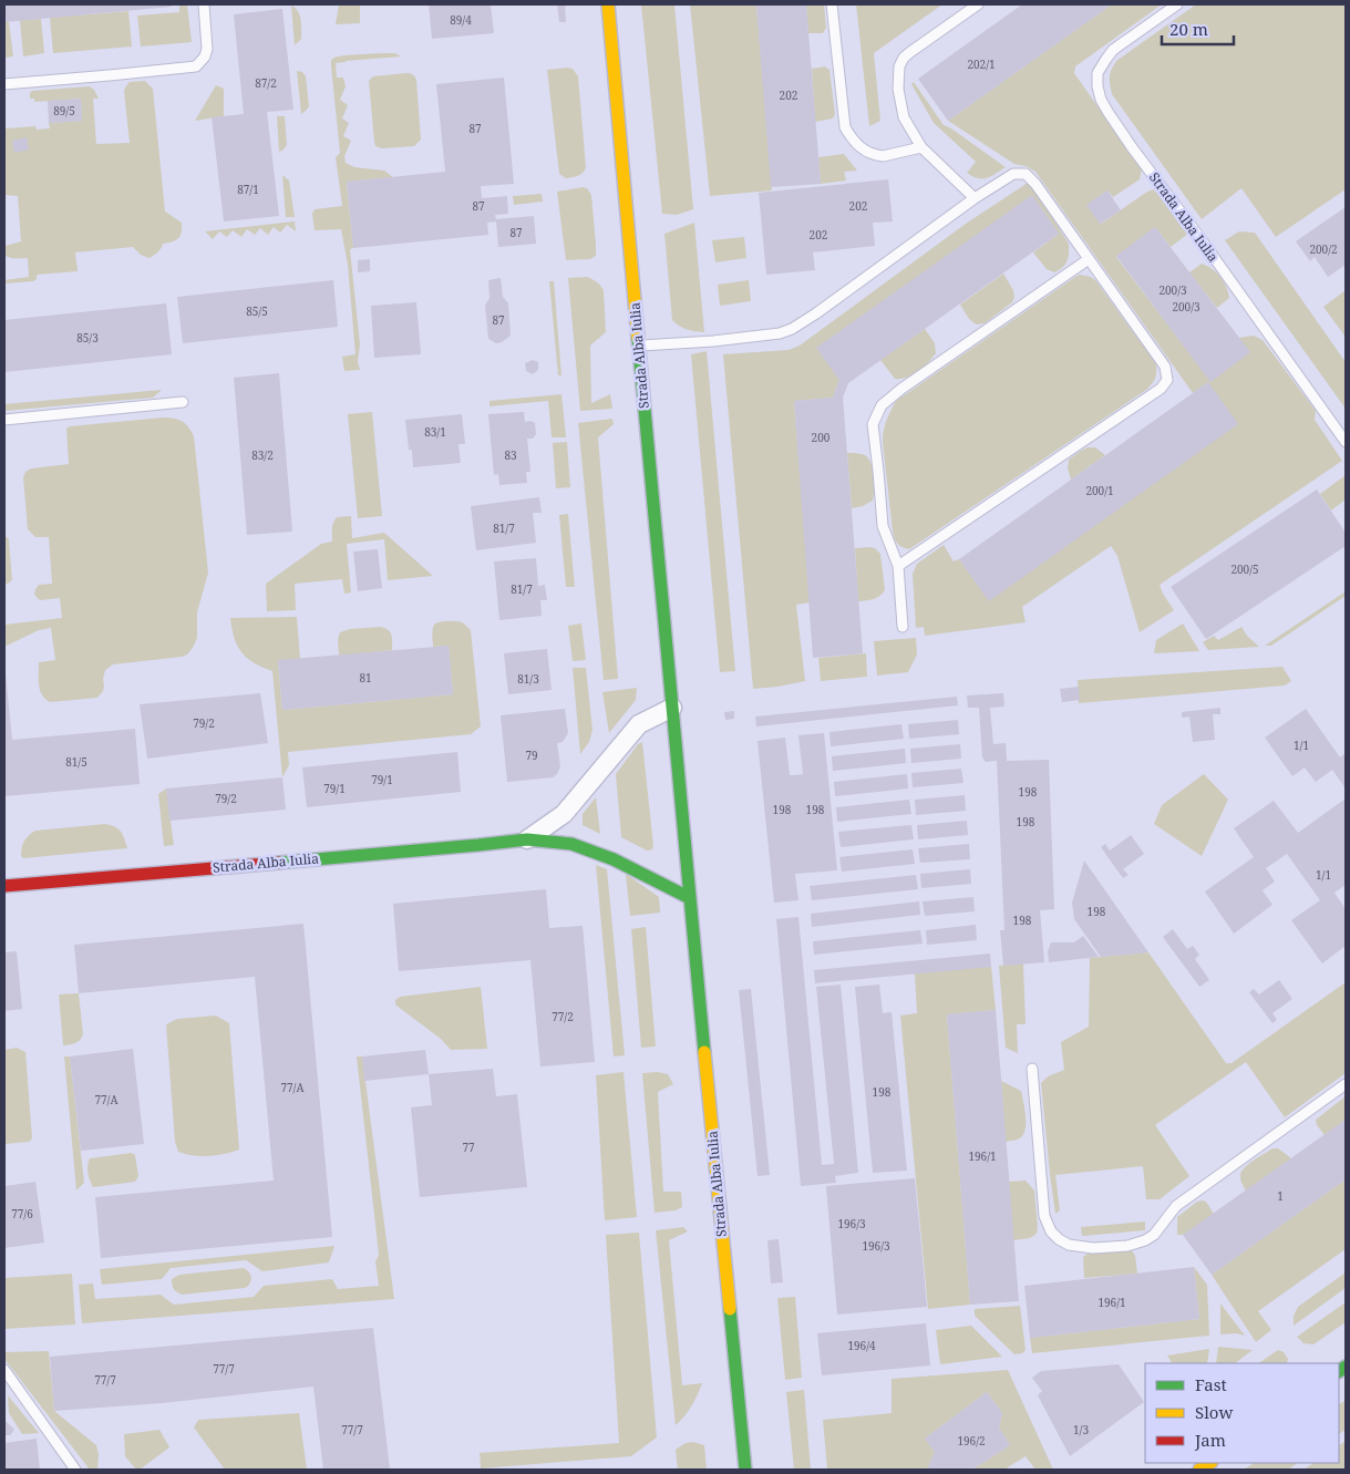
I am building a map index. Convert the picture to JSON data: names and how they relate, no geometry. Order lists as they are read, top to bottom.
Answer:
{
  "streets": {
    "main road": ["Strada Alba Iulia"]
  },
  "house_numbers": [
    "89/4",
    "202/1",
    "87/2",
    "202",
    "89/5",
    "87",
    "87/1",
    "87",
    "202",
    "87",
    "202",
    "200/2",
    "200/3",
    "200/3",
    "85/5",
    "87",
    "85/3",
    "83/1",
    "200",
    "83/2",
    "83",
    "200/1",
    "81/7",
    "200/5",
    "81/7",
    "81",
    "81/3",
    "79/2",
    "1/1",
    "79",
    "81/5",
    "79/1",
    "79/1",
    "198",
    "79/2",
    "198",
    "198",
    "198",
    "1/1",
    "198",
    "198",
    "77/2",
    "77/A",
    "198",
    "77/A",
    "77",
    "196/1",
    "1",
    "77/6",
    "196/3",
    "196/3",
    "196/1",
    "196/4",
    "77/7",
    "77/7",
    "77/7",
    "1/3",
    "196/2"
  ],
  "legend": ["Fast", "Slow", "Jam"],
  "scale_bar": "20 m"
}
